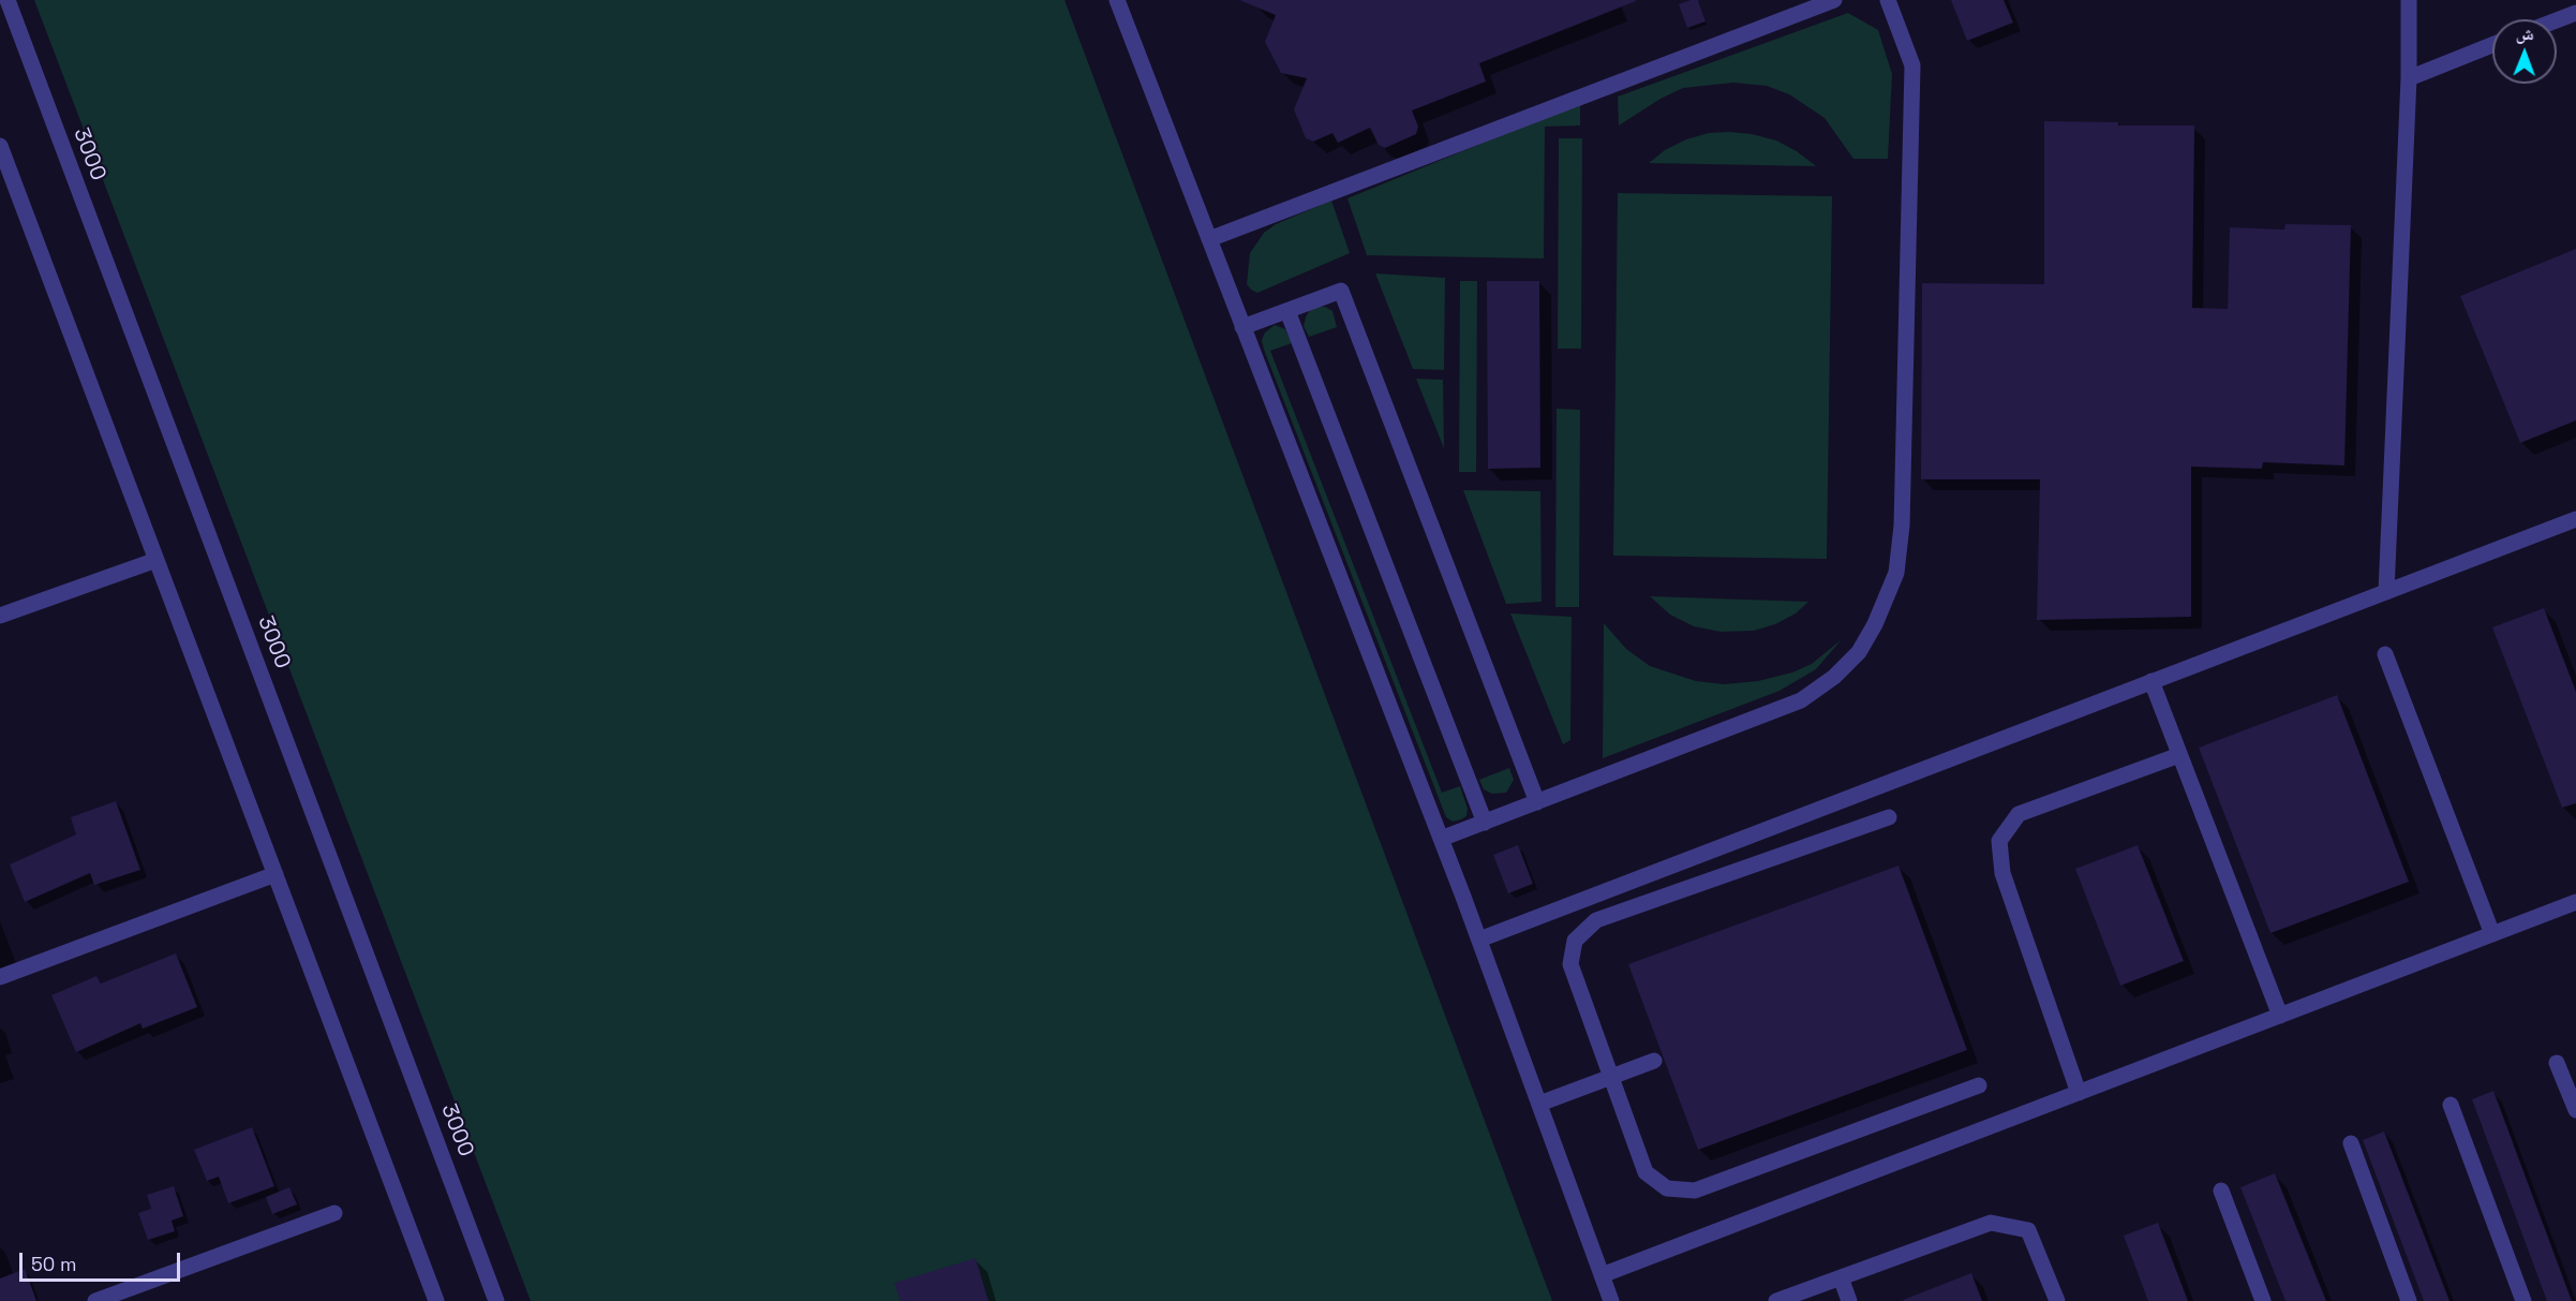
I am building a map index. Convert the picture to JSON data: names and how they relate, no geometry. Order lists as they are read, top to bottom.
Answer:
{
  "streets": {
    "street": ["3000"]
  },
  "scale_bar": "50 m",
  "north": "top"
}
